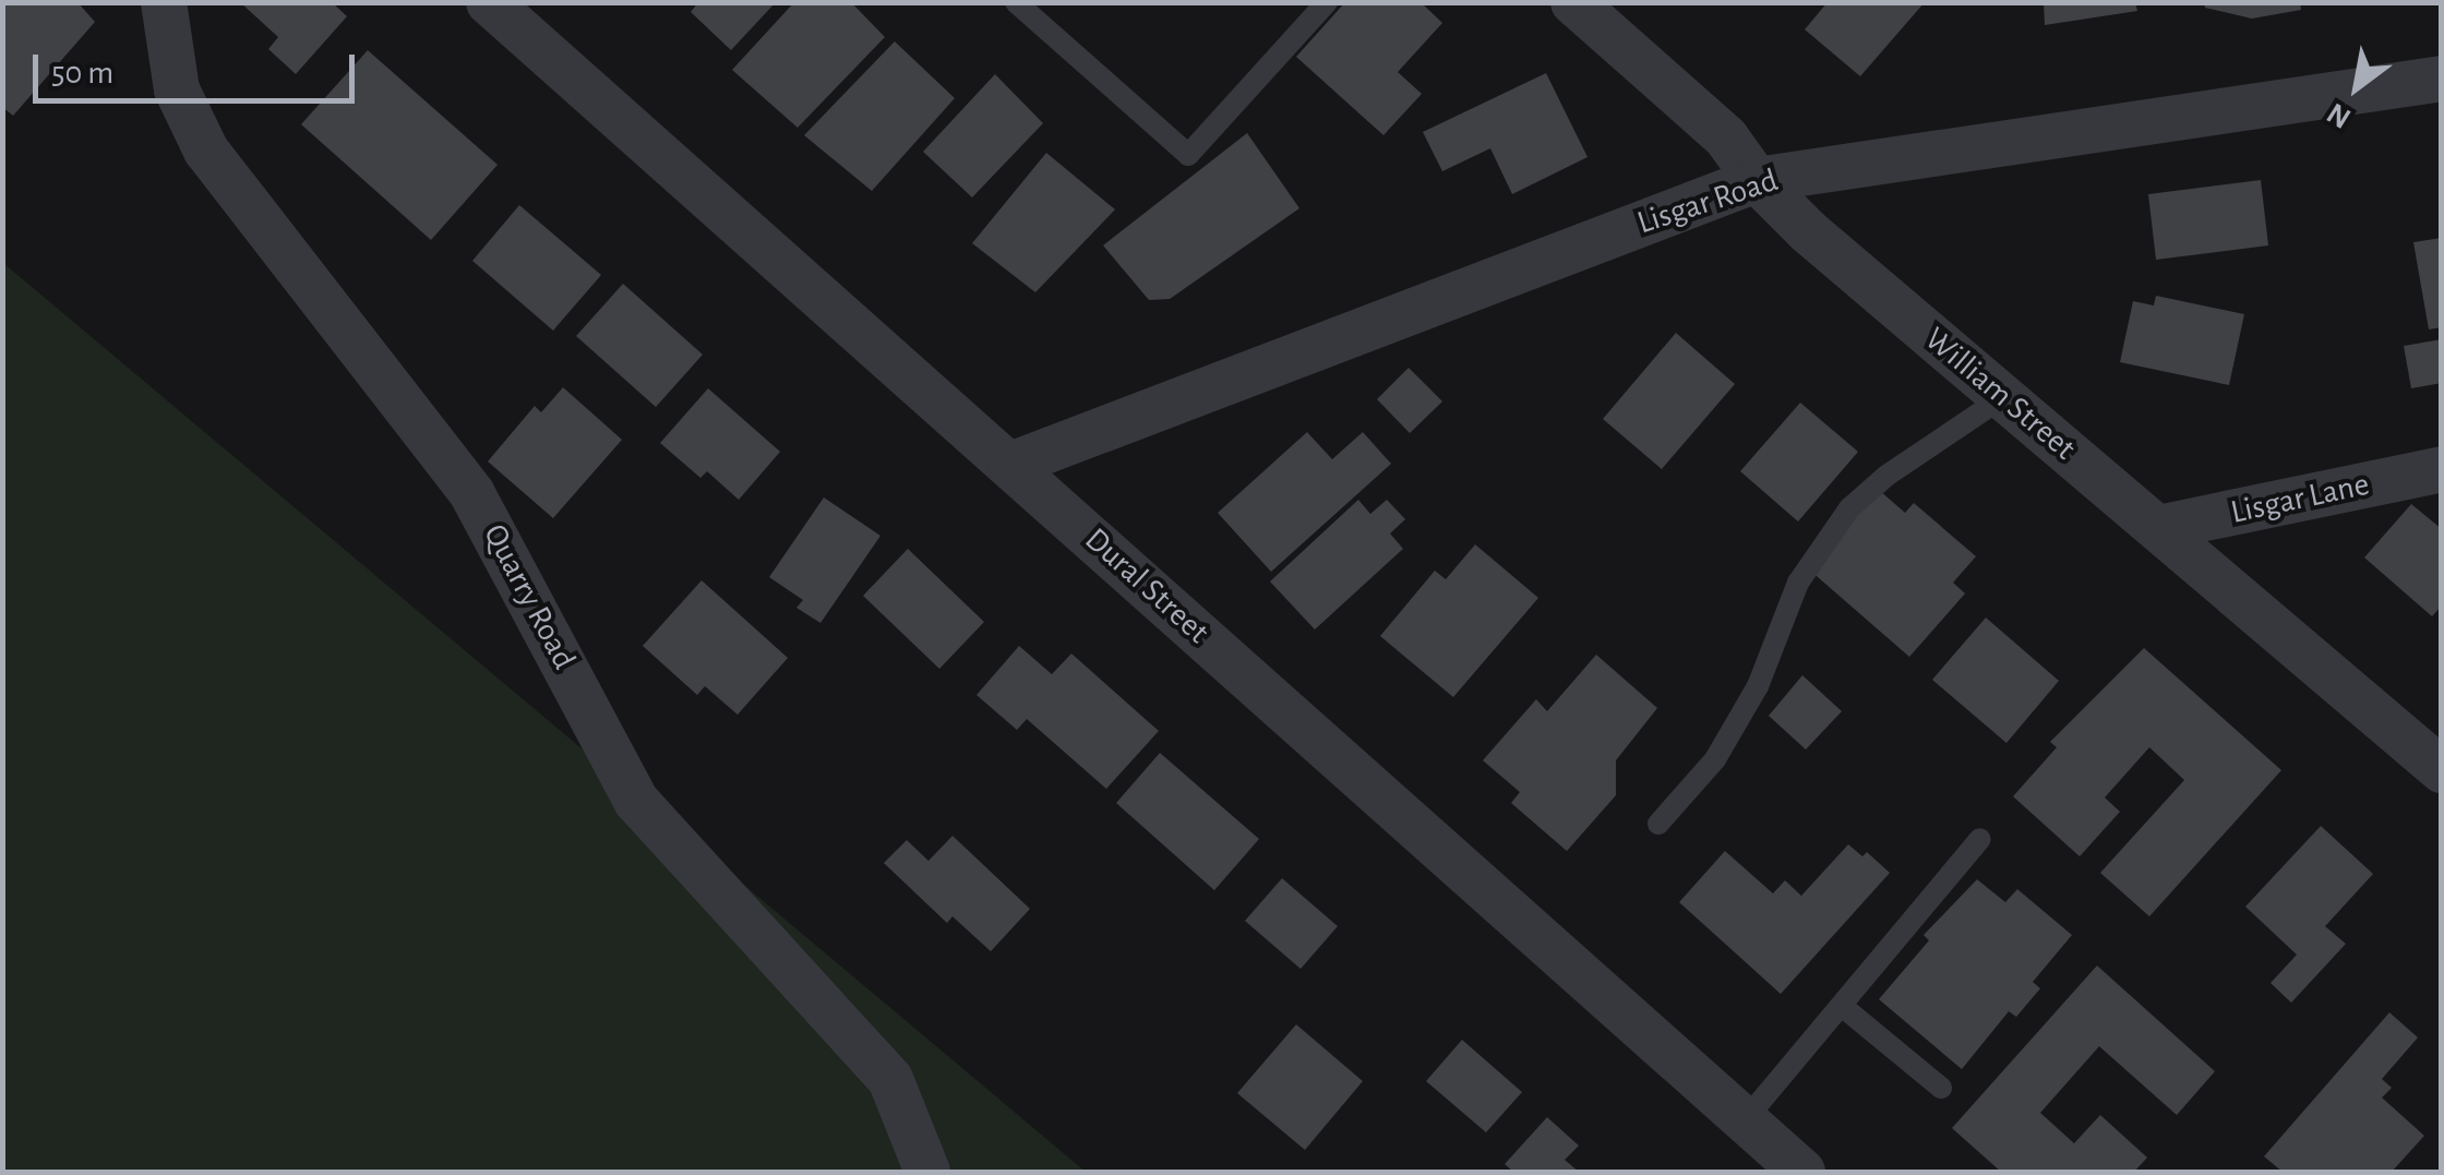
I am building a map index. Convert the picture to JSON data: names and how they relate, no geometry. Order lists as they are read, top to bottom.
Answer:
{
  "streets": {
    "street": [
      "Lisgar Road",
      "William Street",
      "Lisgar Lane",
      "Dural Street",
      "Quarry Road"
    ]
  },
  "crossings": [
    ["Lisgar Road", "William Street"],
    ["Lisgar Road", "Dural Street"],
    ["William Street", "Lisgar Lane"]
  ],
  "scale_bar": "50 m",
  "north": "bottom left"
}
